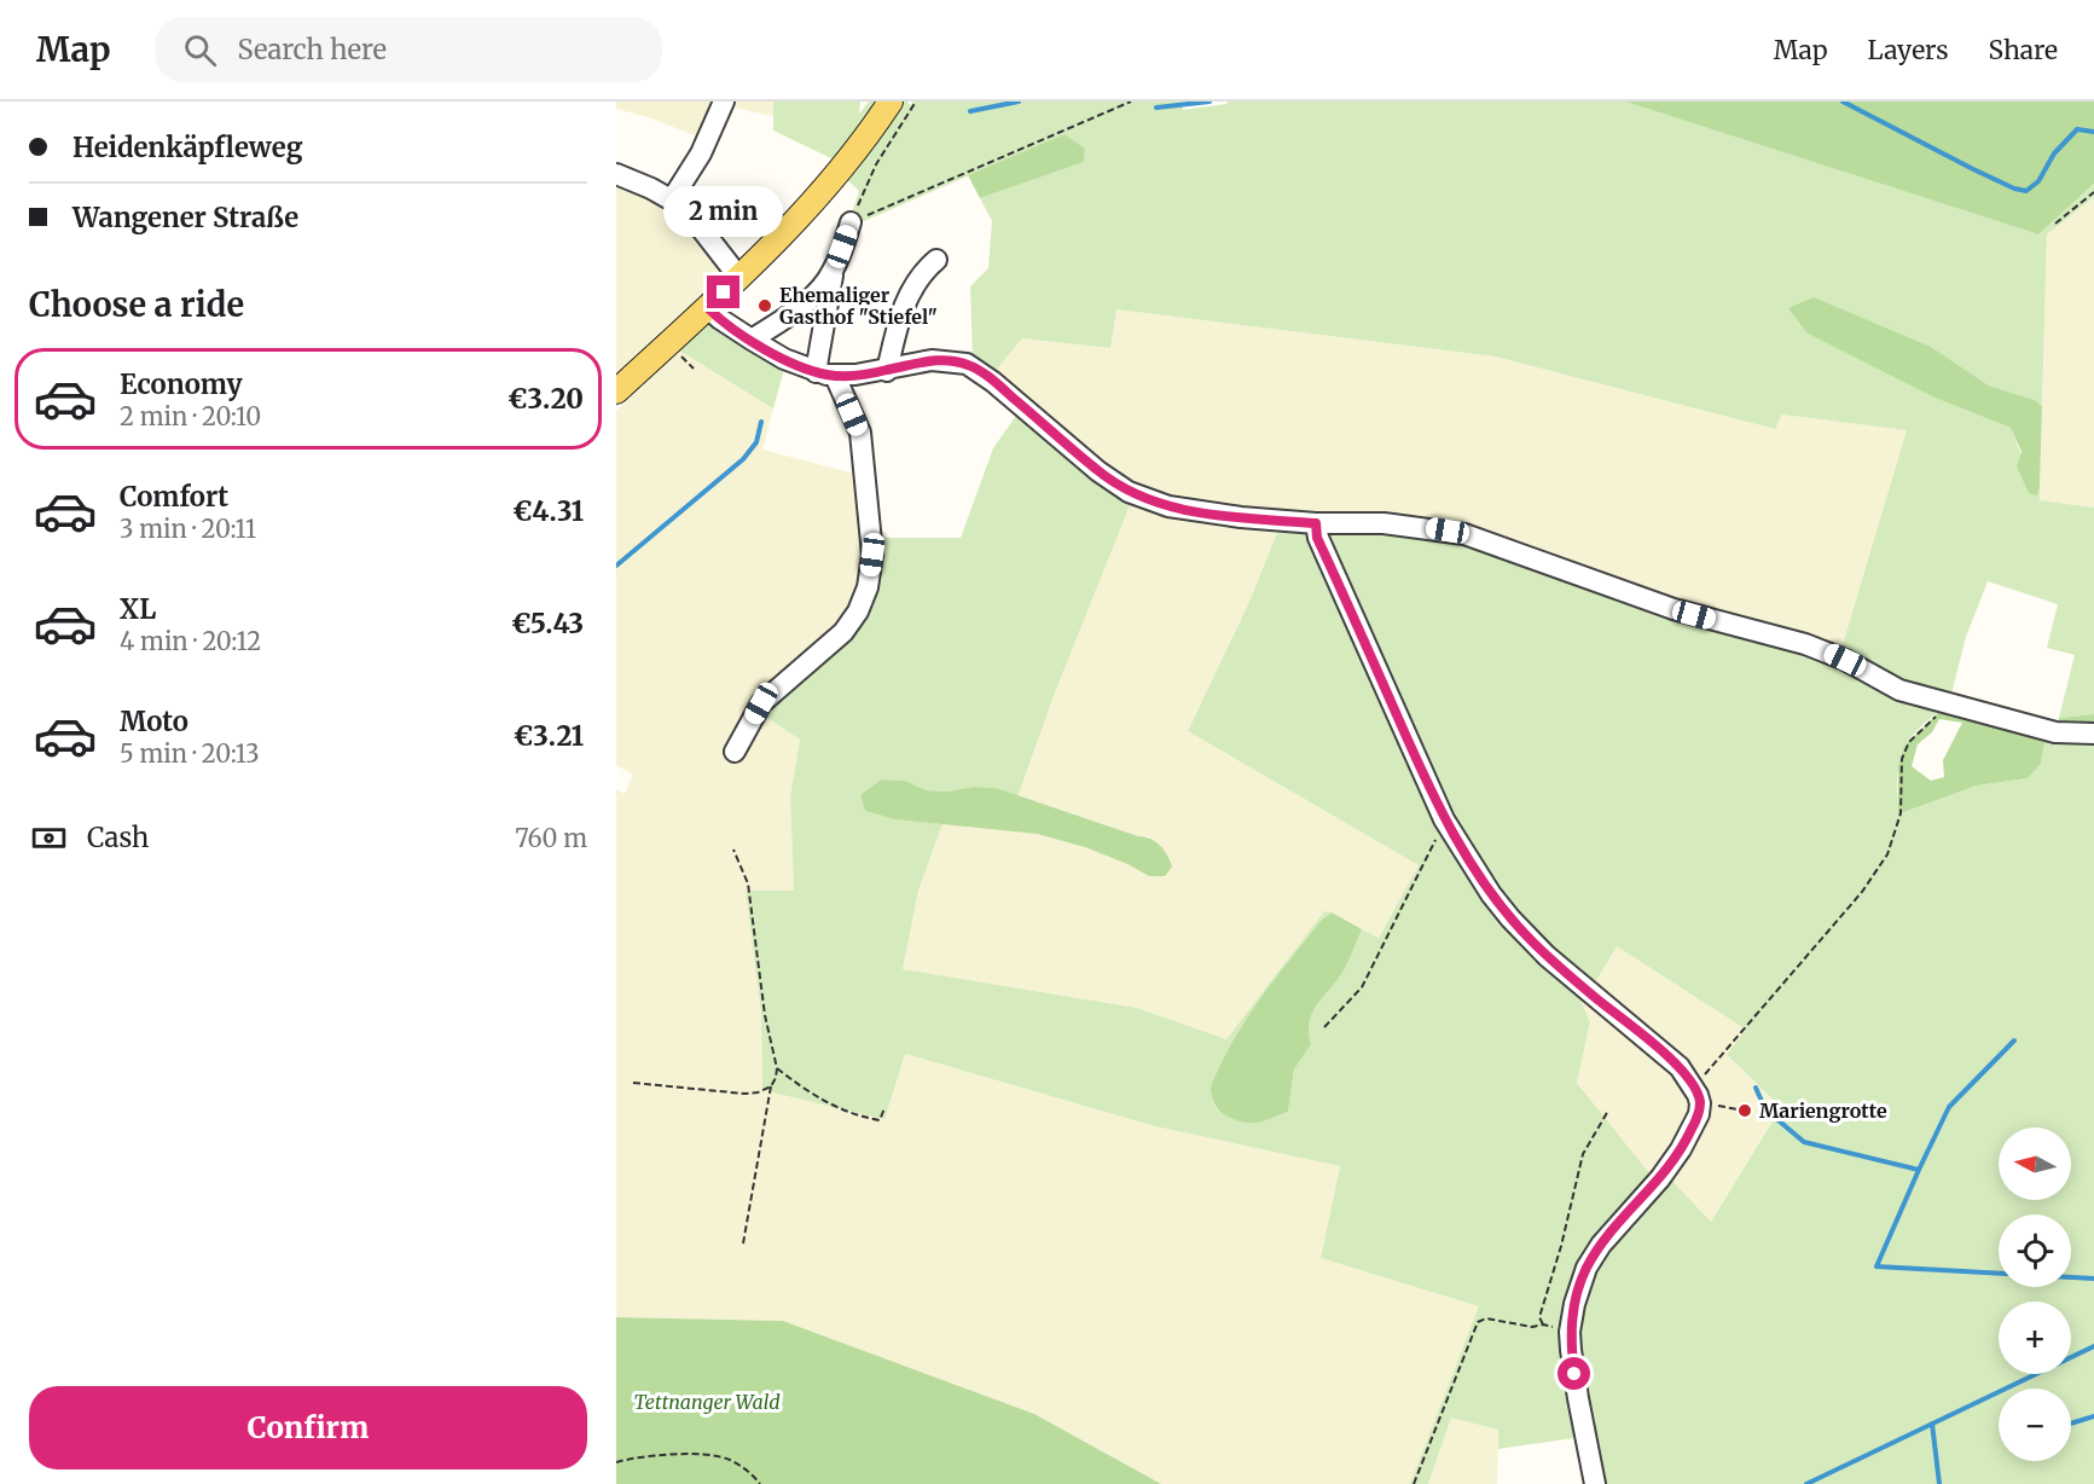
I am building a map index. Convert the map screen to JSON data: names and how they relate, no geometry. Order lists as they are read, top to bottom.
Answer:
{
  "parks": ["Tettnanger Wald"],
  "places": ["Ehemaliger Gasthof \"Stiefel\"", "Mariengrotte"],
  "north": "left",
  "page": {
    "header": "Map",
    "search": "Search here",
    "nav": ["Map", "Layers", "Share"],
    "banner": ["Heidenkäpfleweg", "Wangener Straße"],
    "bubble": "2 min",
    "heading": "Choose a ride",
    "list": [
      {
        "name": "Economy",
        "note": "2 min · 20:10",
        "value": "€3.20"
      },
      {
        "name": "Comfort",
        "note": "3 min · 20:11",
        "value": "€4.31"
      },
      {
        "name": "XL",
        "note": "4 min · 20:12",
        "value": "€5.43"
      },
      {
        "name": "Moto",
        "note": "5 min · 20:13",
        "value": "€3.21"
      }
    ],
    "pay": ["Cash", "760 m"],
    "map_buttons": ["+", "−"],
    "buttons": "Confirm"
  }
}
